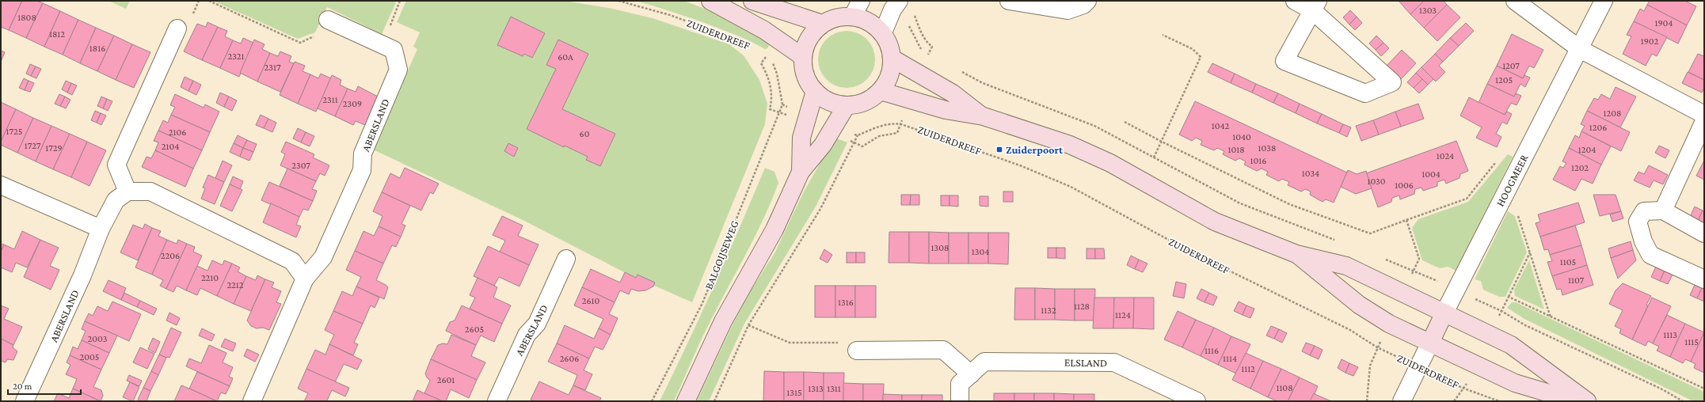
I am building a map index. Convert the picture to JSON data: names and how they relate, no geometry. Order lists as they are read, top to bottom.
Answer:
{
  "streets": {
    "street": [
      "ZUIDERDREEF",
      "ABERSLAND",
      "HOOGMEER",
      "ELSLAND"
    ],
    "path": ["BALGOIJSEWEG"]
  },
  "places": {
    "transit": ["Zuiderpoort"]
  },
  "house_numbers": [
    "1303",
    "1808",
    "1904",
    "1812",
    "1902",
    "1816",
    "2321",
    "60A",
    "1207",
    "2317",
    "1205",
    "2311",
    "2309",
    "1208",
    "1042",
    "1206",
    "1725",
    "2106",
    "60",
    "1040",
    "1727",
    "2104",
    "1729",
    "1038",
    "1018",
    "1204",
    "1024",
    "1016",
    "2307",
    "1202",
    "1034",
    "1004",
    "1030",
    "1006",
    "1308",
    "1304",
    "2206",
    "1105",
    "2210",
    "1107",
    "2212",
    "2610",
    "1316",
    "1128",
    "1132",
    "1124",
    "2605",
    "1113",
    "2003",
    "1115",
    "1116",
    "2005",
    "2606",
    "1114",
    "1112",
    "2601",
    "1108",
    "1313",
    "1311",
    "1315"
  ],
  "scale_bar": "20 m"
}
